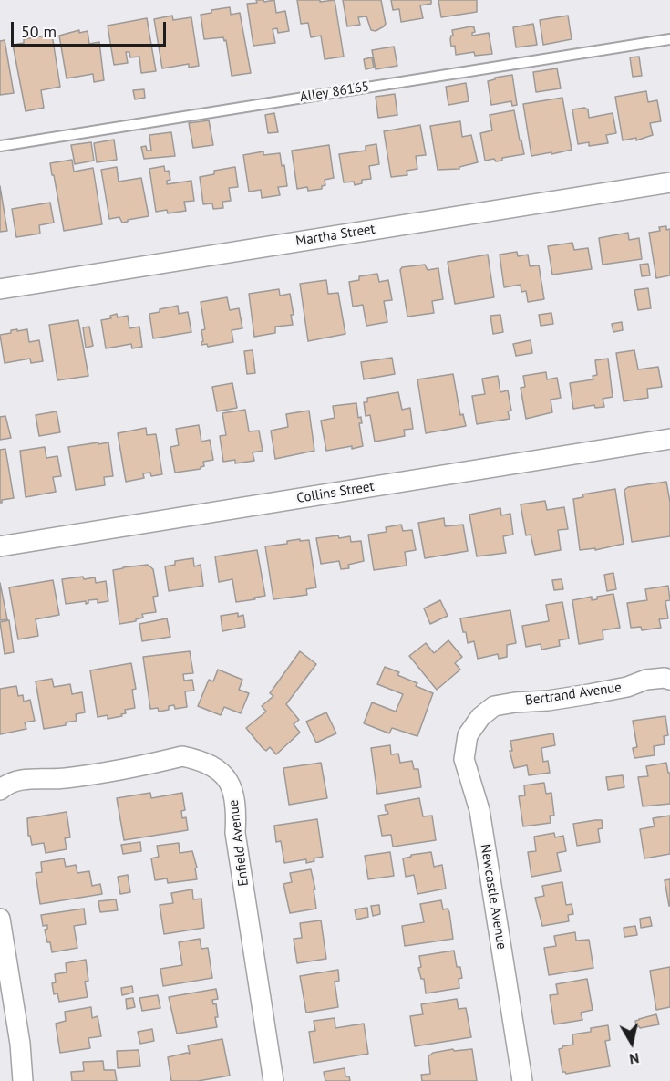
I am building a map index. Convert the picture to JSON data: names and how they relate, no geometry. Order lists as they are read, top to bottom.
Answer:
{
  "streets": {
    "street": [
      "Martha Street",
      "Collins Street",
      "Bertrand Avenue",
      "Enfield Avenue",
      "Newcastle Avenue"
    ],
    "lane": ["Alley 86165"]
  },
  "crossings": [
    ["Bertrand Avenue", "Newcastle Avenue"]
  ],
  "scale_bar": "50 m",
  "north": "bottom"
}
